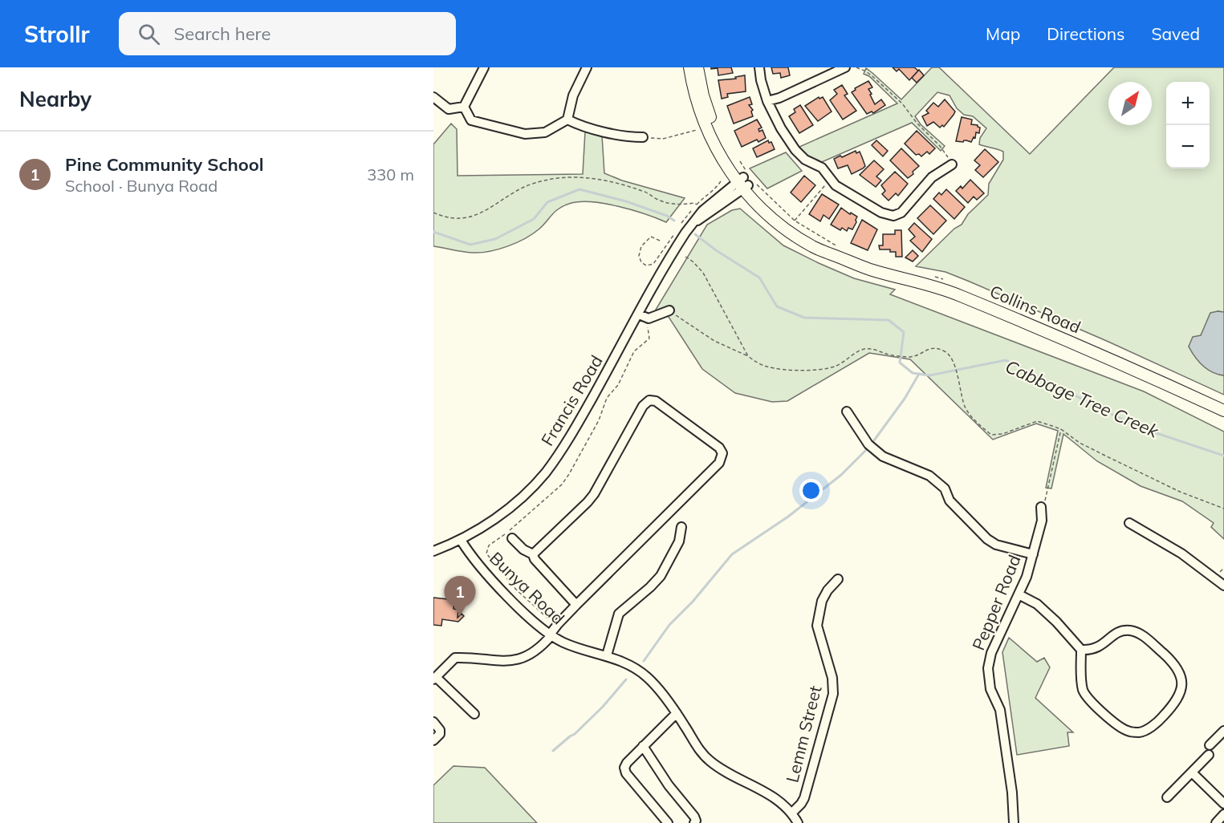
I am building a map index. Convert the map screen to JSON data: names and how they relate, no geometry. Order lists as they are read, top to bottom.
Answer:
{
  "streets": {
    "main road": ["Collins Road"],
    "street": [
      "Francis Road",
      "Bunya Road",
      "Pepper Road",
      "Lemm Street"
    ]
  },
  "crossings": [
    ["Collins Road", "Francis Road"],
    ["Francis Road", "Bunya Road"],
    ["Bunya Road", "Lemm Street"]
  ],
  "water": ["Cabbage Tree Creek"],
  "north": "top right",
  "page": {
    "header": "Strollr",
    "search": "Search here",
    "nav": ["Map", "Directions", "Saved"],
    "heading": "Nearby",
    "map_buttons": ["+", "−"],
    "list": [
      {
        "mark": "1",
        "name": "Pine Community School",
        "note": "School · Bunya Road",
        "value": "330 m"
      }
    ],
    "pins": "1"
  }
}
